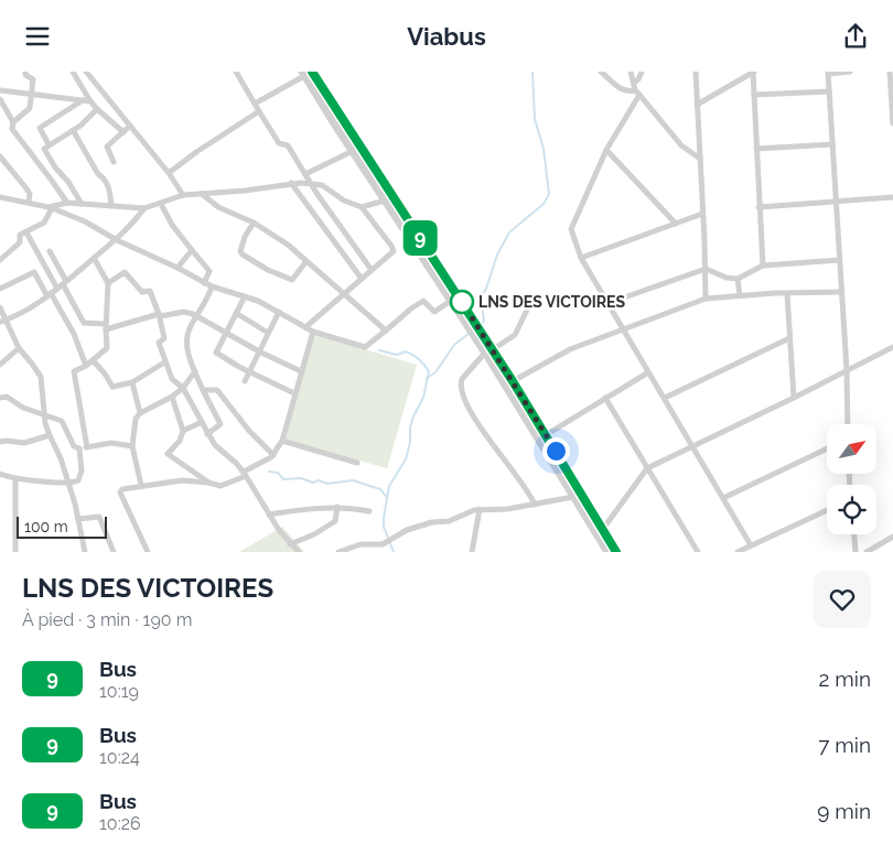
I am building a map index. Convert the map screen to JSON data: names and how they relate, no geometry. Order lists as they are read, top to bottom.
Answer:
{
  "places": ["LNS DES VICTOIRES"],
  "lines": ["bus line 9"],
  "scale_bar": "100 m",
  "north": "top right",
  "page": {
    "header": "Viabus",
    "on_map": "9",
    "scale": "100 m",
    "heading": ["LNS DES VICTOIRES", "À pied · 3 min · 190 m"],
    "list": [
      {
        "mark": "9",
        "name": "Bus",
        "note": "10:19",
        "value": "2 min"
      },
      {
        "mark": "9",
        "name": "Bus",
        "note": "10:24",
        "value": "7 min"
      },
      {
        "mark": "9",
        "name": "Bus",
        "note": "10:26",
        "value": "9 min"
      }
    ]
  }
}
